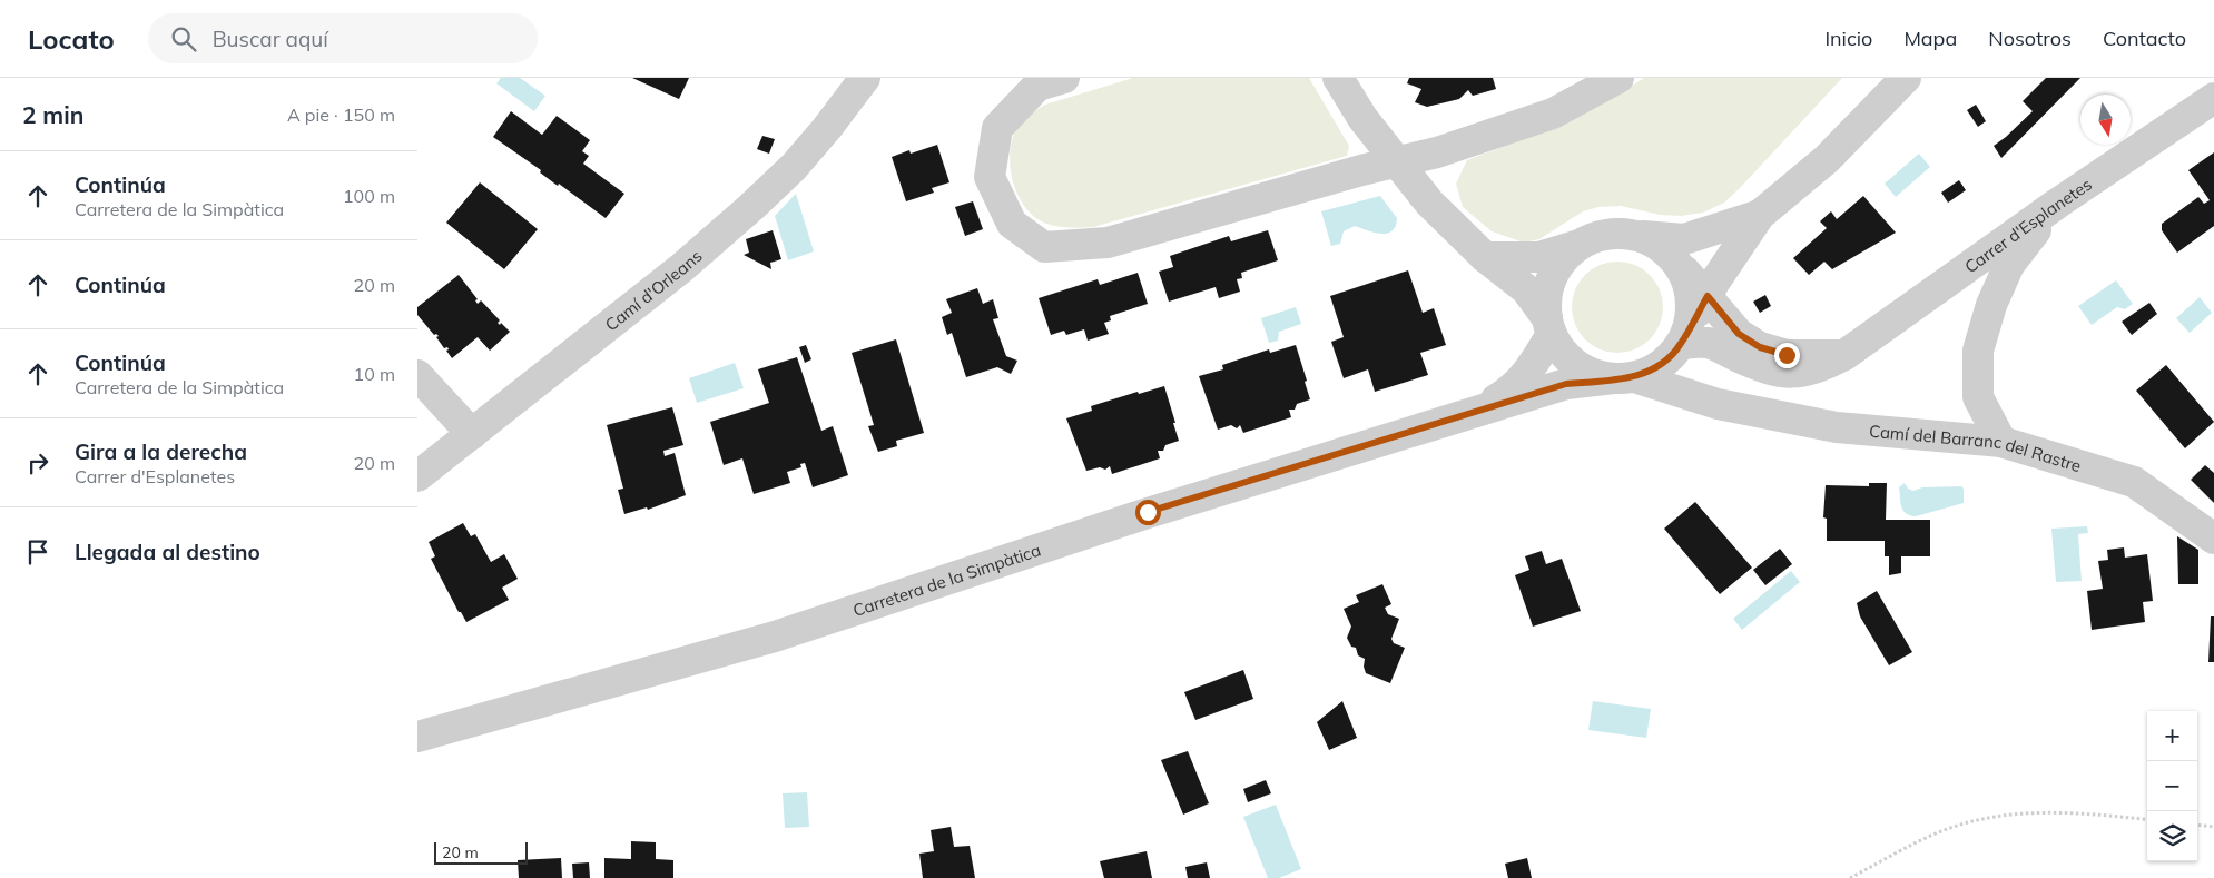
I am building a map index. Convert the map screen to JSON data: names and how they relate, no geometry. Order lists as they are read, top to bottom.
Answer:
{
  "streets": {
    "street": [
      "Carrer d'Esplanetes",
      "Camí d'Orleans",
      "Camí del Barranc del Rastre",
      "Carretera de la Simpàtica"
    ]
  },
  "crossings": [
    ["Carrer d'Esplanetes", "Camí del Barranc del Rastre"],
    ["Carrer d'Esplanetes", "Carretera de la Simpàtica"],
    ["Camí del Barranc del Rastre", "Carretera de la Simpàtica"]
  ],
  "scale_bar": "20 m",
  "north": "bottom",
  "page": {
    "header": "Locato",
    "search": "Buscar aquí",
    "nav": [
      "Inicio",
      "Mapa",
      "Nosotros",
      "Contacto"
    ],
    "heading": ["2 min", "A pie · 150 m"],
    "list": [
      ["Continúa", "Carretera de la Simpàtica", "100 m"],
      ["Continúa", "20 m"],
      ["Continúa", "Carretera de la Simpàtica", "10 m"],
      ["Gira a la derecha", "Carrer d'Esplanetes", "20 m"],
      "Llegada al destino"
    ],
    "map_buttons": ["+", "−"],
    "scale": "20 m"
  }
}
